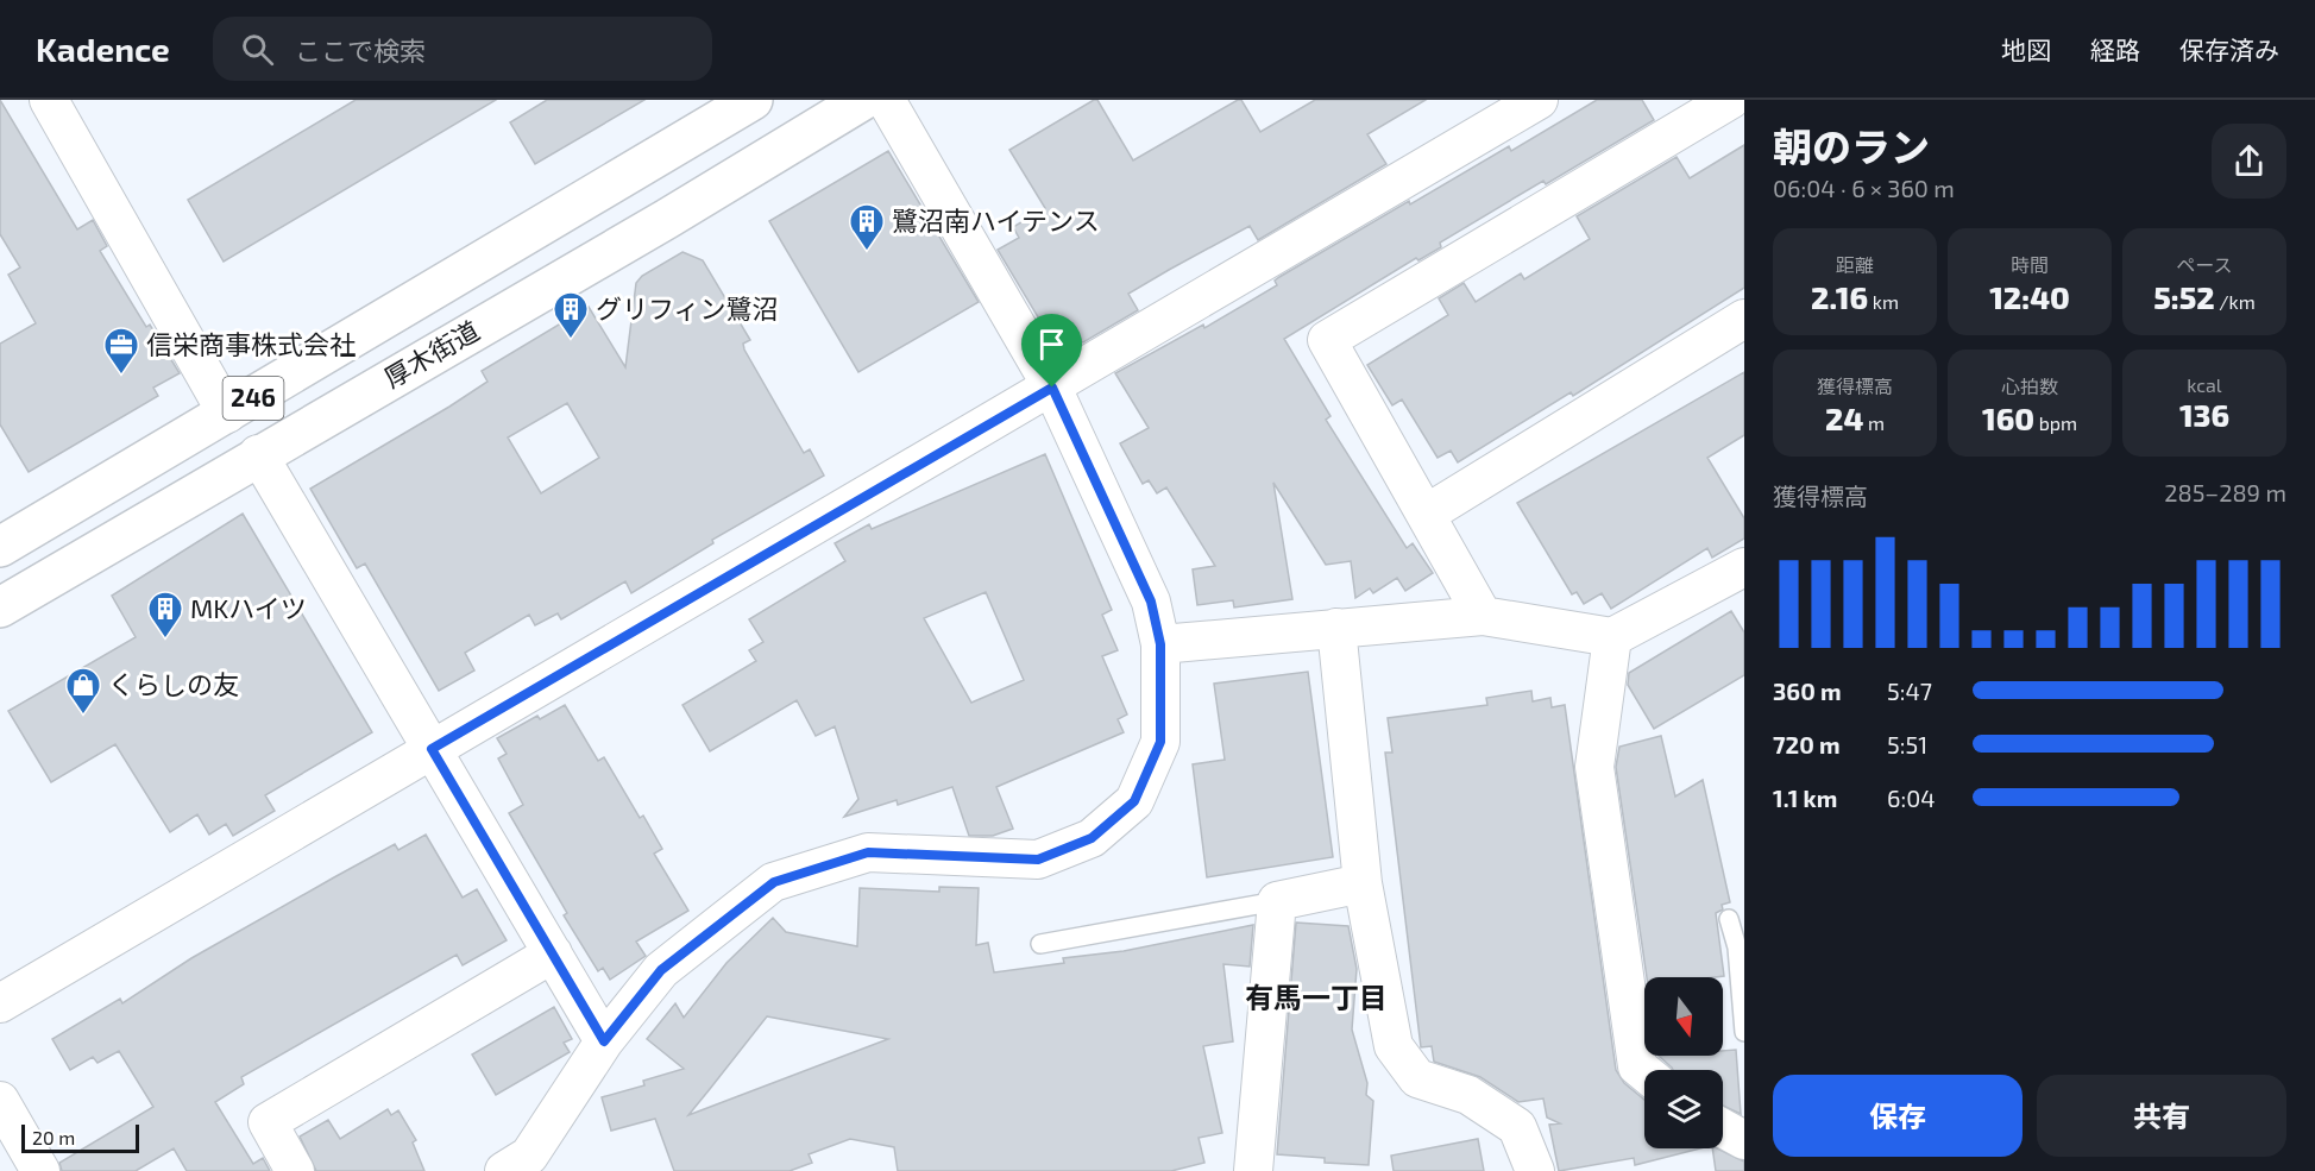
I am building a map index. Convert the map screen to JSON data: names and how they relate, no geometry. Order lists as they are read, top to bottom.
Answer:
{
  "streets": {
    "highway": ["厚木街道", "246"]
  },
  "districts": ["有馬一丁目"],
  "places": {
    "building": ["鷺沼南ハイテンス", "グリフィン鷺沼", "MKハイツ"],
    "office": ["信栄商事株式会社"],
    "shop": ["くらしの友"]
  },
  "scale_bar": "20 m",
  "north": "bottom",
  "page": {
    "header": "Kadence",
    "search": "ここで検索",
    "nav": ["地図", "経路", "保存済み"],
    "heading": ["朝のラン", "06:04 · 6 × 360 m"],
    "stats": [
      ["距離", "2.16 km"],
      ["時間", "12:40"],
      ["ペース", "5:52 /km"],
      ["獲得標高", "24 m"],
      ["心拍数", "160 bpm"],
      ["kcal", "136"]
    ],
    "chart": ["獲得標高", "285–289 m"],
    "list": [
      {
        "name": "360 m",
        "note": "5:47"
      },
      {
        "name": "720 m",
        "note": "5:51"
      },
      {
        "name": "1.1 km",
        "note": "6:04"
      }
    ],
    "buttons": ["保存", "共有"],
    "scale": "20 m"
  }
}
